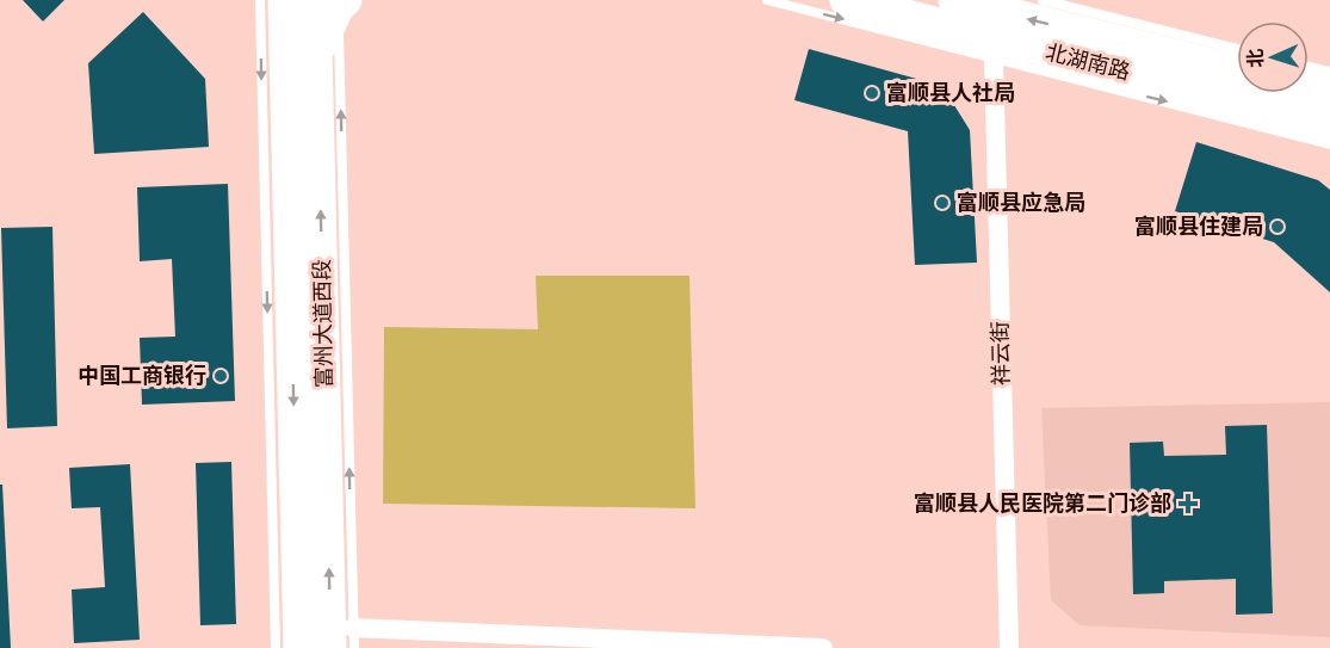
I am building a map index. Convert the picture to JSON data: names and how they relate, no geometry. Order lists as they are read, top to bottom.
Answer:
{
  "streets": {
    "main road": ["北湖南路", "富州大道西段"],
    "street": ["祥云街"]
  },
  "places": {
    "other": [
      "富顺县人社局",
      "富顺县应急局",
      "富顺县住建局",
      "中国工商银行"
    ],
    "health": ["富顺县人民医院第二门诊部"]
  },
  "north": "left"
}
